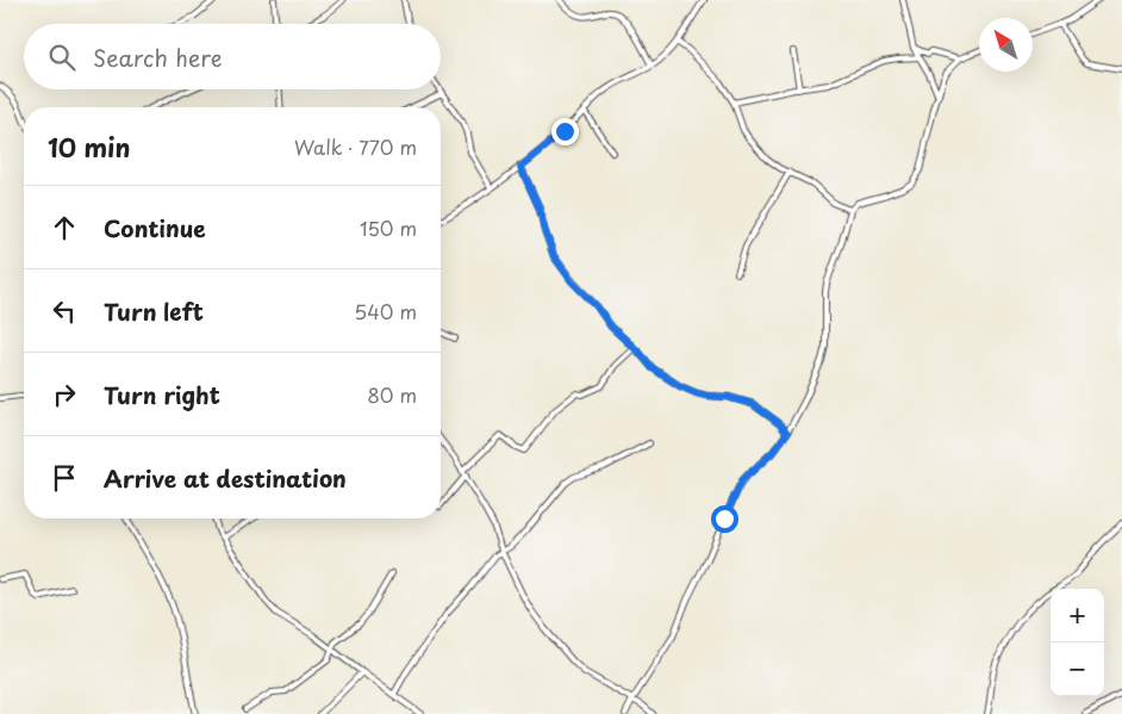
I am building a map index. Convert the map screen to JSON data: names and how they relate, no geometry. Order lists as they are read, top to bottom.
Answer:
{
  "north": "top left",
  "page": {
    "search": "Search here",
    "heading": ["10 min", "Walk · 770 m"],
    "list": [
      ["Continue", "150 m"],
      ["Turn left", "540 m"],
      ["Turn right", "80 m"],
      "Arrive at destination"
    ],
    "map_buttons": ["+", "−"]
  }
}
